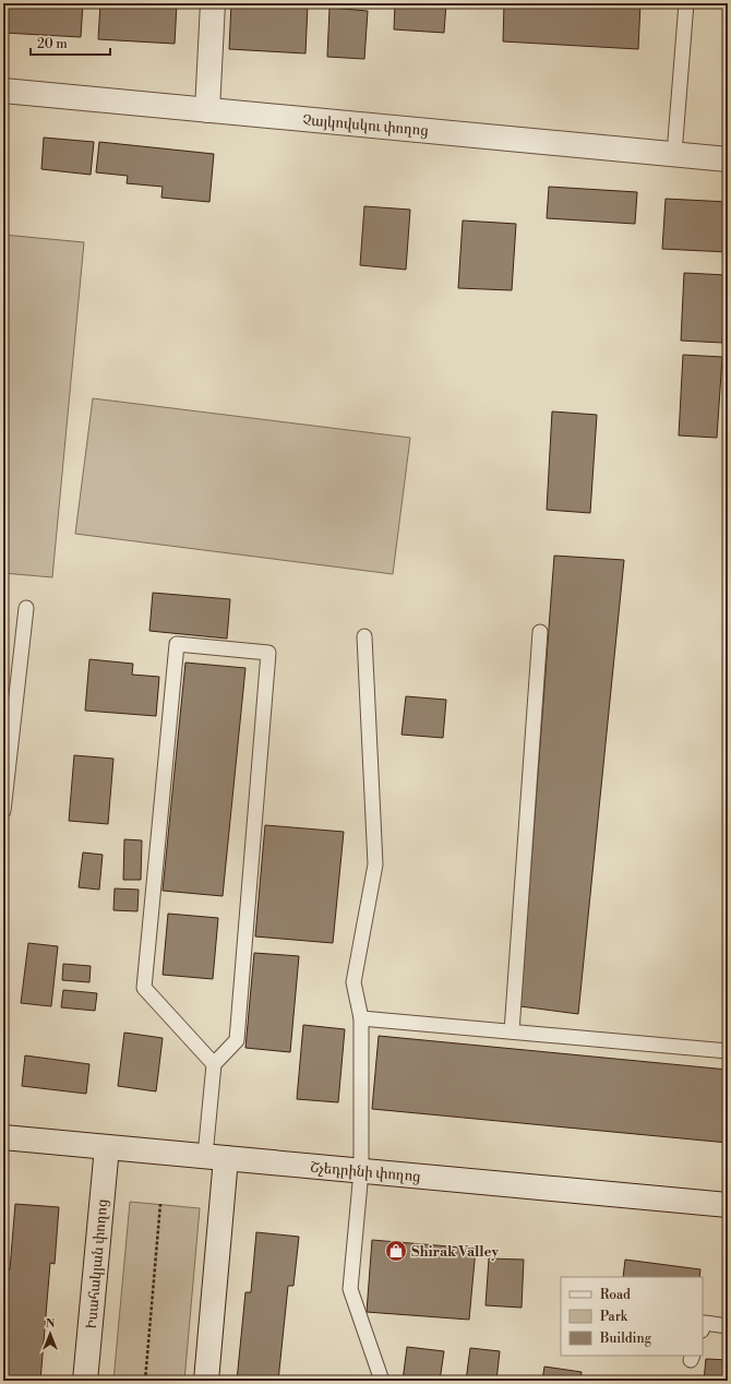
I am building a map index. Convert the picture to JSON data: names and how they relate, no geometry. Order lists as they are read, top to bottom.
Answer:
{
  "streets": {
    "street": ["Չայկովսկու փողոց", "Շչեդրինի փողոց", "Իսահակյան փողոց"]
  },
  "crossings": [
    ["Շչեդրինի փողոց", "Իսահակյան փողոց"]
  ],
  "places": {
    "shop": ["Shirak Valley"]
  },
  "legend": ["Road", "Park", "Building"],
  "scale_bar": "20 m",
  "north": "top"
}
